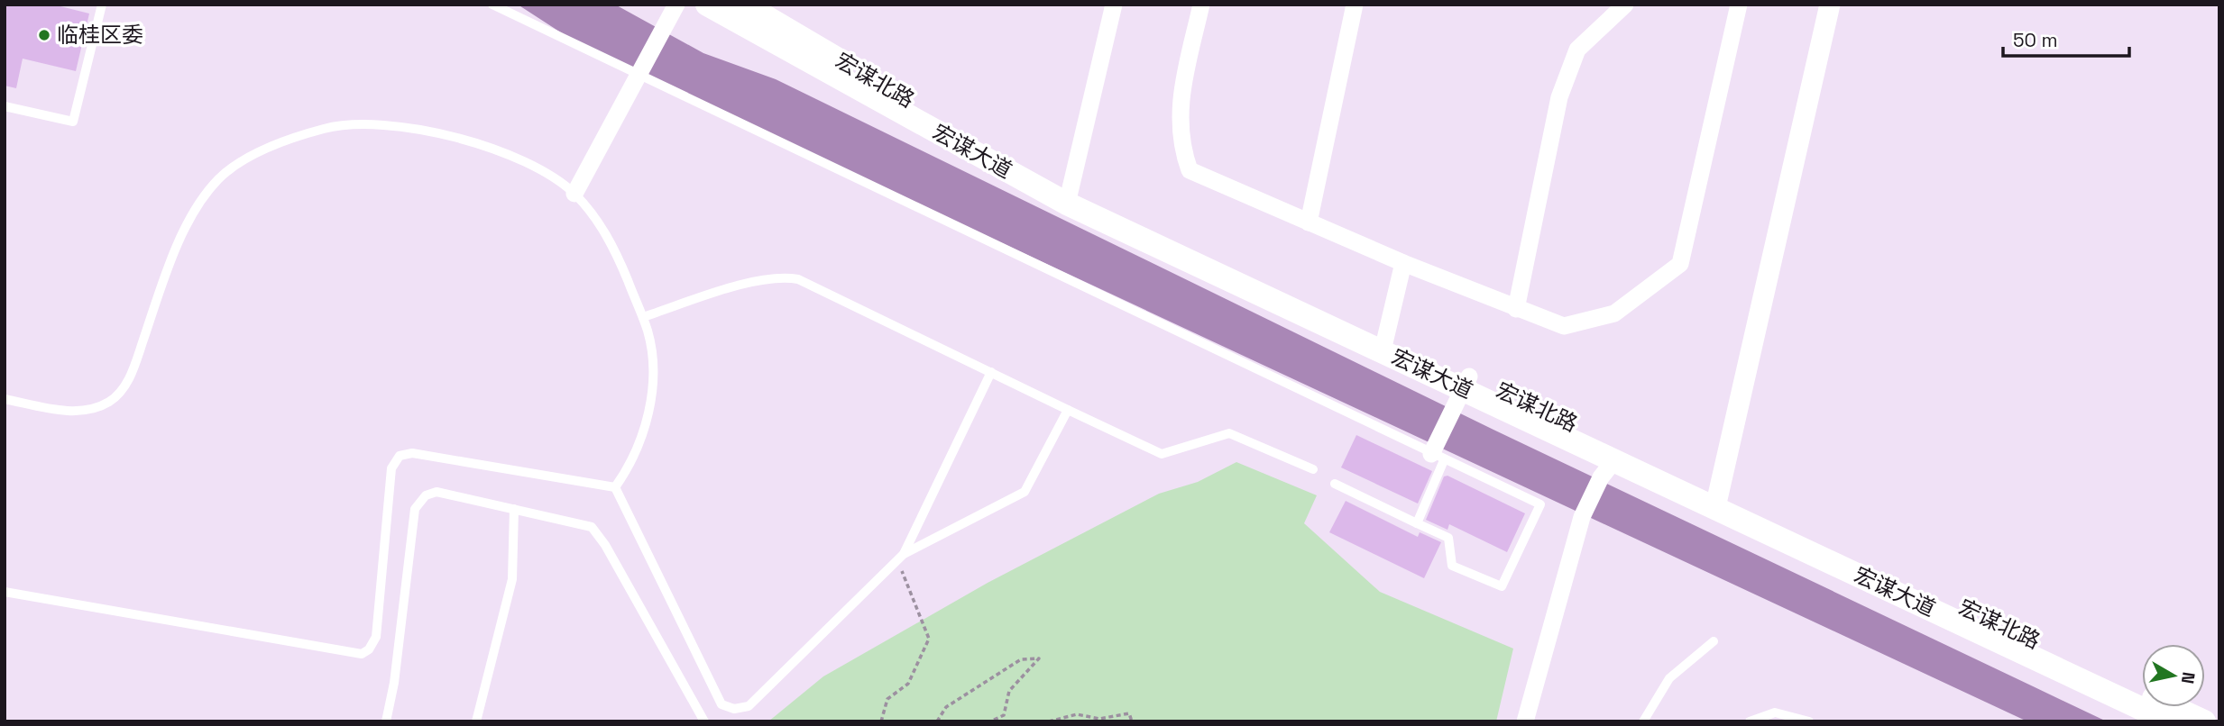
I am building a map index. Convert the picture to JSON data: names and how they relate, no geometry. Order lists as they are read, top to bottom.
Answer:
{
  "streets": {
    "main road": ["宏谋北路", "宏谋大道"]
  },
  "crossings": [
    ["宏谋北路", "宏谋大道"]
  ],
  "places": ["临桂区委"],
  "scale_bar": "50 m",
  "north": "right"
}
